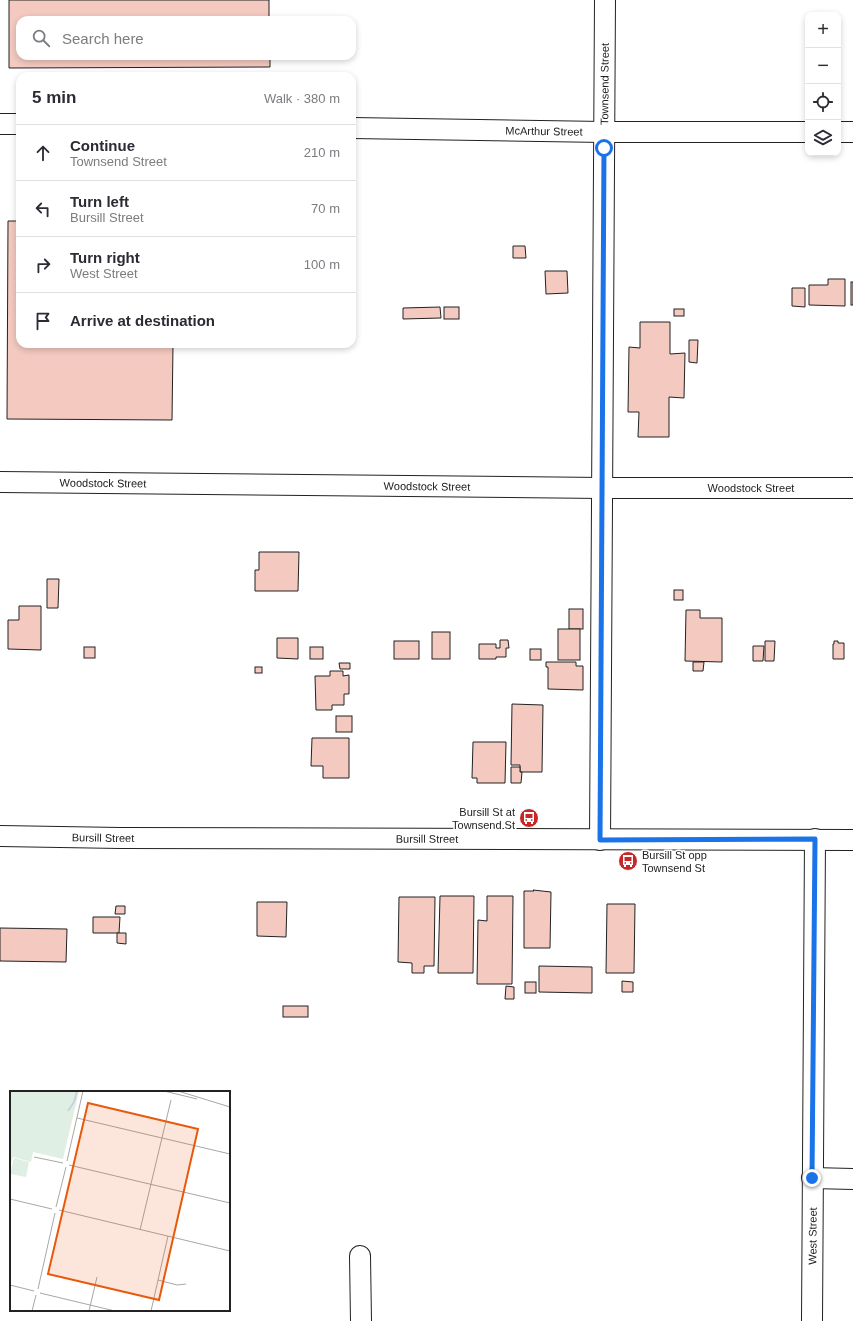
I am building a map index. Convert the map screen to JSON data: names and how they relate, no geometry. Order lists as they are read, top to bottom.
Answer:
{
  "streets": {
    "street": [
      "Townsend Street",
      "McArthur Street",
      "Woodstock Street",
      "Bursill Street",
      "West Street"
    ]
  },
  "crossings": [
    ["Townsend Street", "McArthur Street"],
    ["Townsend Street", "Woodstock Street"],
    ["Townsend Street", "Bursill Street"],
    ["Bursill Street", "West Street"]
  ],
  "places": {
    "bus stop": ["Bursill St at Townsend St", "Bursill St opp Townsend St"]
  },
  "page": {
    "map_buttons": ["+", "−"],
    "search": "Search here",
    "heading": ["5 min", "Walk · 380 m"],
    "list": [
      ["Continue", "Townsend Street", "210 m"],
      ["Turn left", "Bursill Street", "70 m"],
      ["Turn right", "West Street", "100 m"],
      "Arrive at destination"
    ]
  }
}
